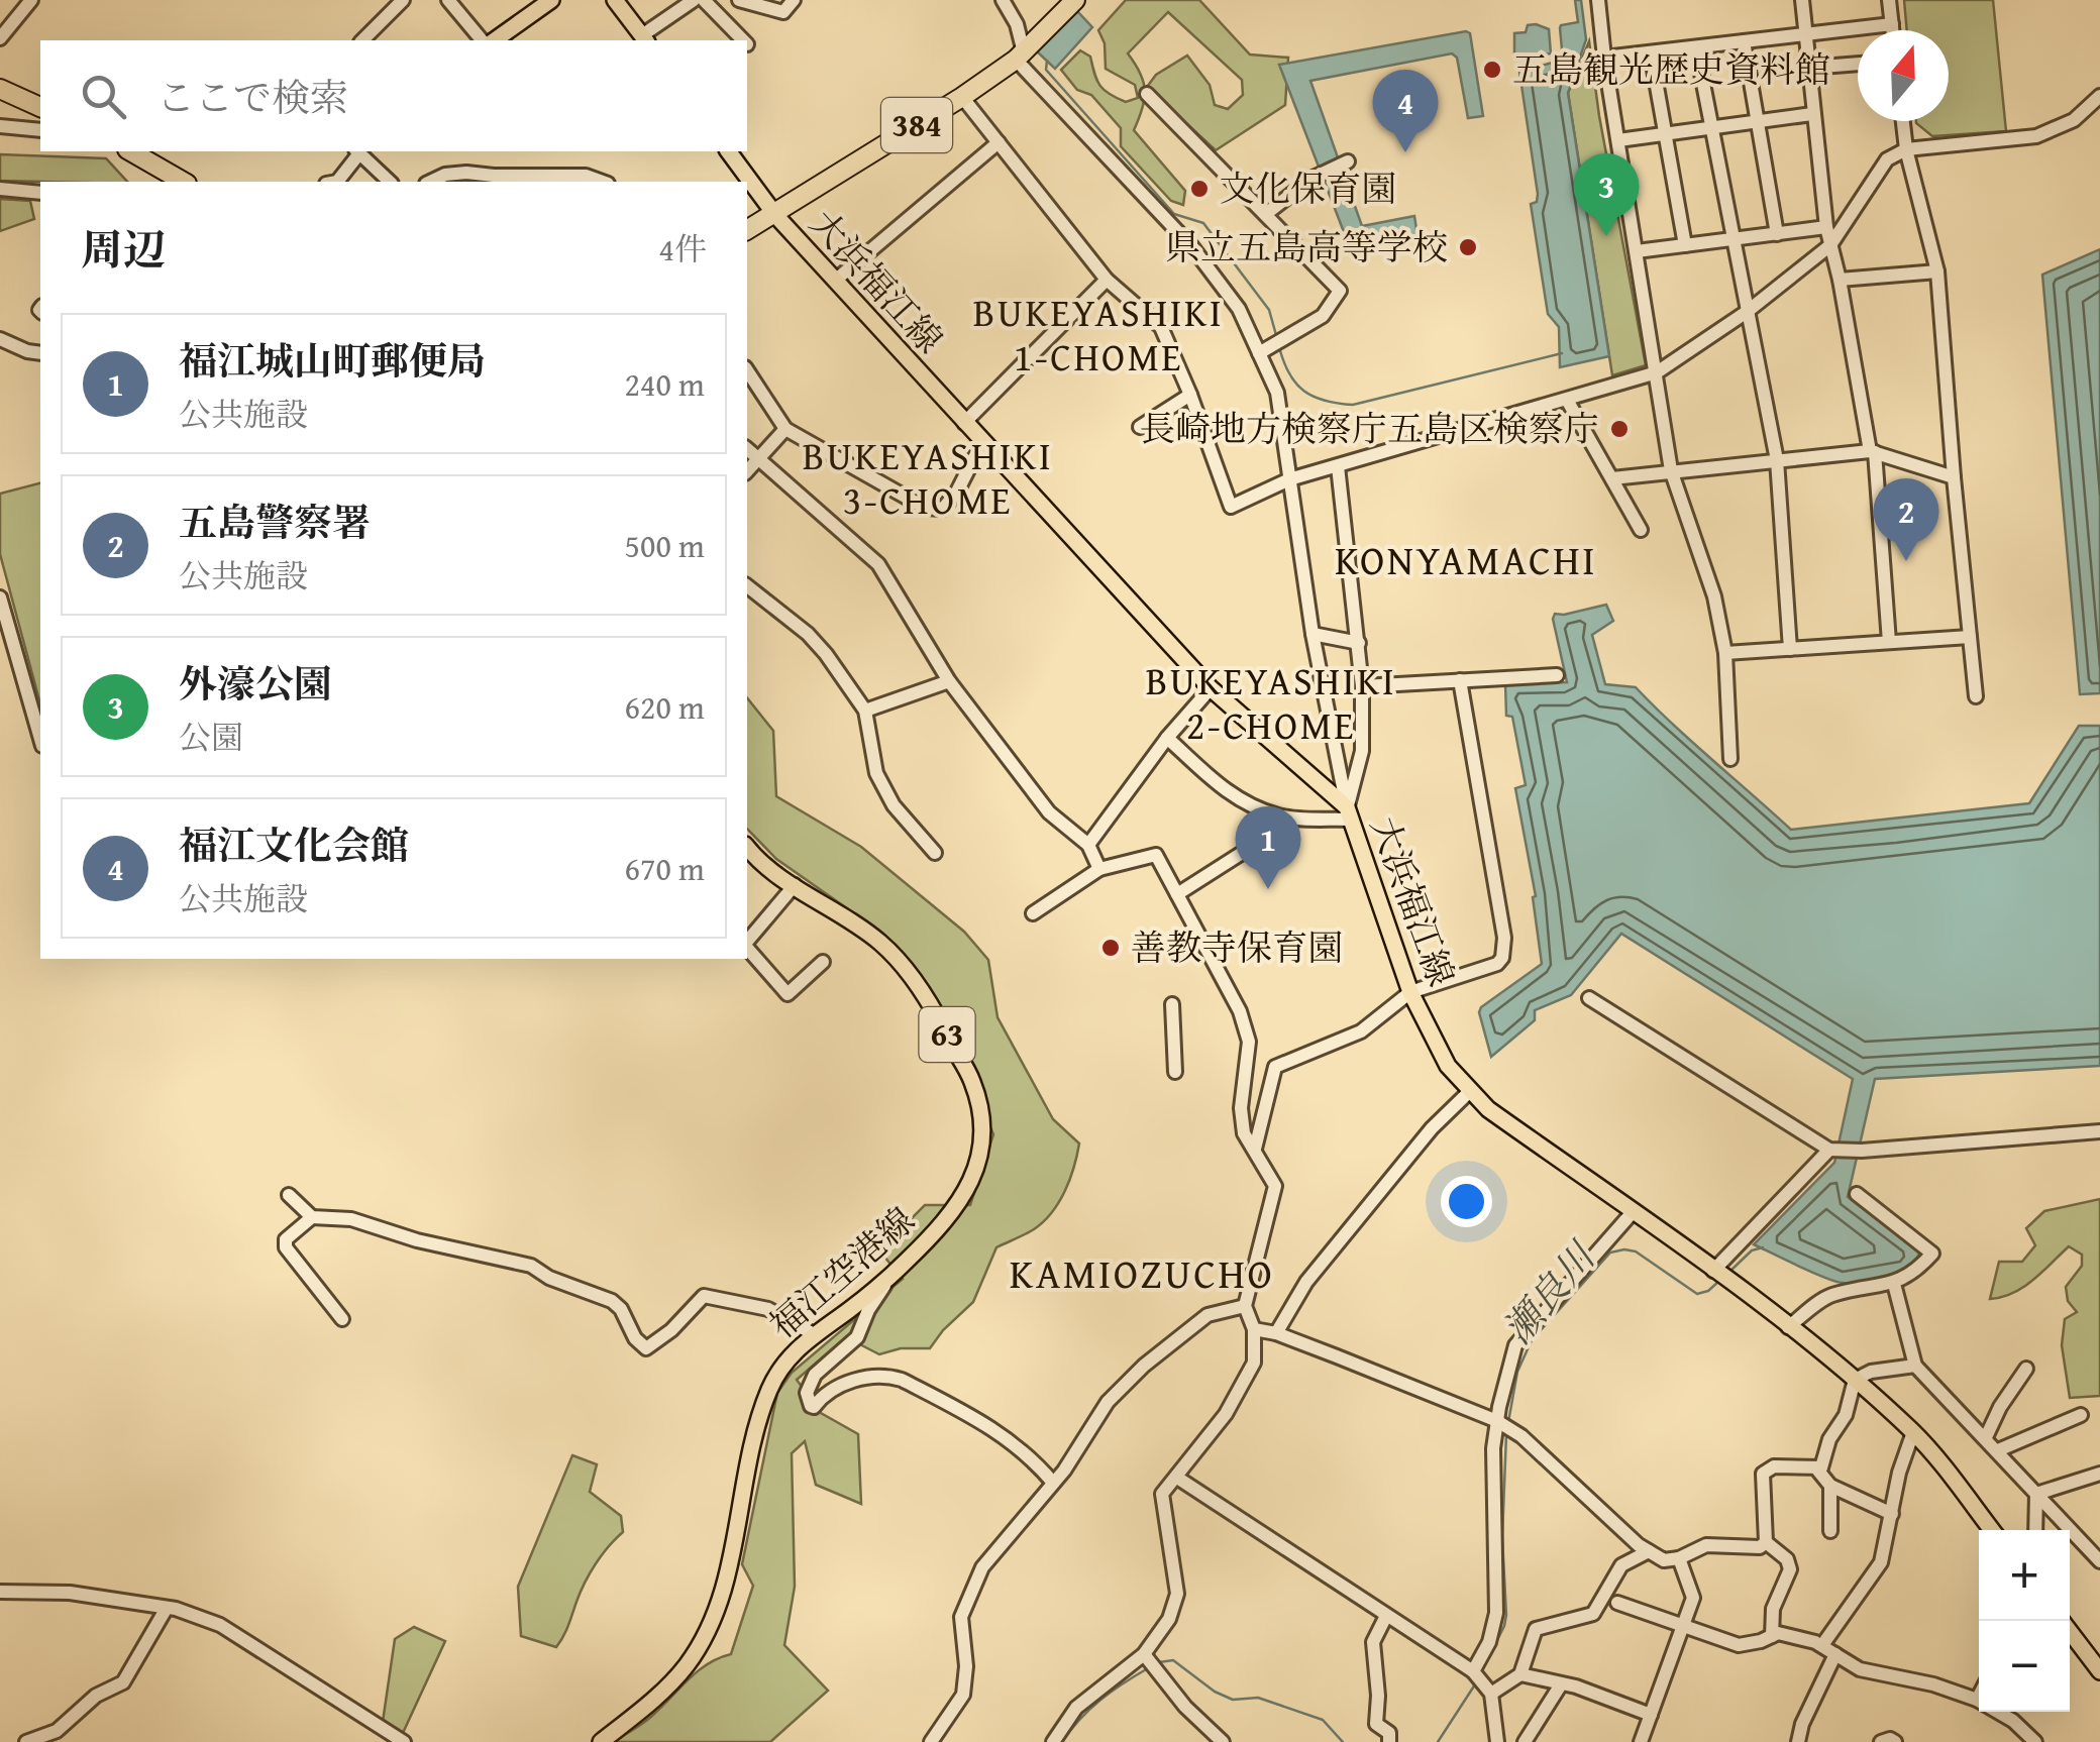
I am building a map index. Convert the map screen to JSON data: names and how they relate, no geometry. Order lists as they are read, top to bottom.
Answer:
{
  "streets": {
    "highway": ["384"],
    "main road": ["大浜福江線", "63", "福江空港線"]
  },
  "crossings": [
    ["384", "大浜福江線"]
  ],
  "districts": [
    "BUKEYASHIKI 1-CHOME",
    "BUKEYASHIKI 3-CHOME",
    "KONYAMACHI",
    "BUKEYASHIKI 2-CHOME",
    "KAMIOZUCHO"
  ],
  "water": ["瀬良川"],
  "places": [
    "五島観光歴史資料館",
    "文化保育園",
    "県立五島高等学校",
    "長崎地方検察庁五島区検察庁",
    "善教寺保育園"
  ],
  "north": "top",
  "page": {
    "search": "ここで検索",
    "pins": [
      "4",
      "3",
      "2",
      "1"
    ],
    "heading": ["周辺", "4件"],
    "list": [
      {
        "mark": "1",
        "name": "福江城山町郵便局",
        "note": "公共施設",
        "value": "240 m"
      },
      {
        "mark": "2",
        "name": "五島警察署",
        "note": "公共施設",
        "value": "500 m"
      },
      {
        "mark": "3",
        "name": "外濠公園",
        "note": "公園",
        "value": "620 m"
      },
      {
        "mark": "4",
        "name": "福江文化会館",
        "note": "公共施設",
        "value": "670 m"
      }
    ],
    "map_buttons": ["+", "−"]
  }
}
